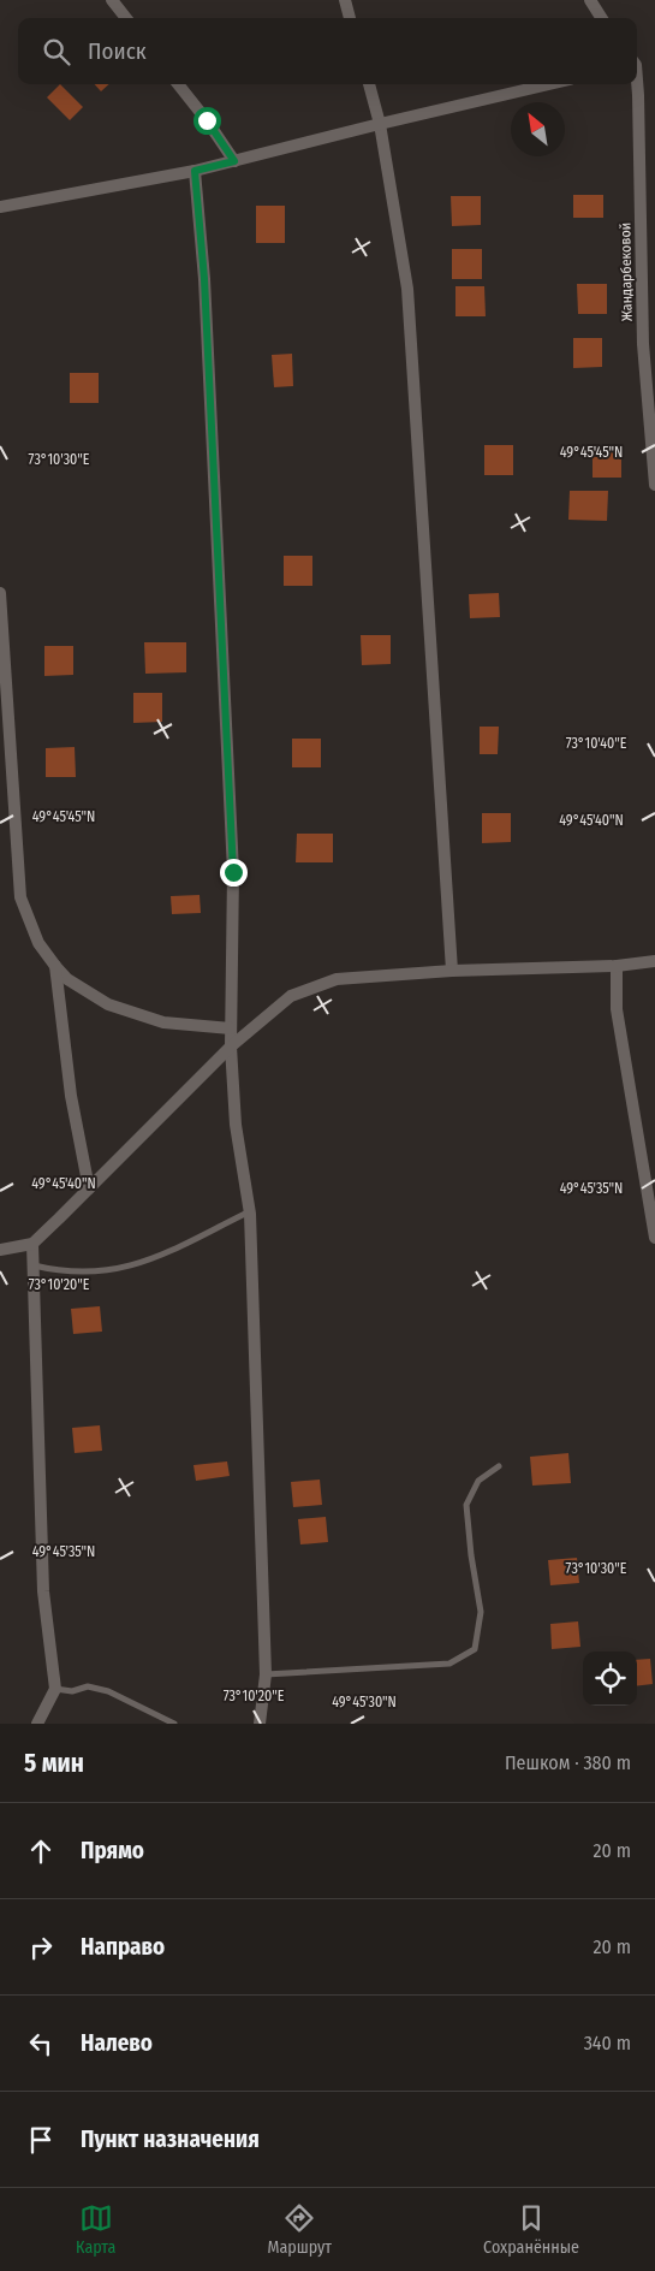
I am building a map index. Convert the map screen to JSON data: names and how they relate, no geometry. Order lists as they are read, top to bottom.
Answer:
{
  "streets": {
    "street": ["Жандарбековой"]
  },
  "north": "top left",
  "page": {
    "search": "Поиск",
    "heading": ["5 мин", "Пешком · 380 m"],
    "list": [
      ["Прямо", "20 m"],
      ["Направо", "20 m"],
      ["Налево", "340 m"],
      "Пункт назначения"
    ],
    "nav": ["Карта", "Маршрут", "Сохранённые"]
  },
  "coordinates": [
    "49°45'45\"N",
    "73°10'30\"E",
    "73°10'40\"E",
    "49°45'40\"N",
    "49°45'35\"N",
    "73°10'20\"E",
    "49°45'30\"N"
  ]
}
